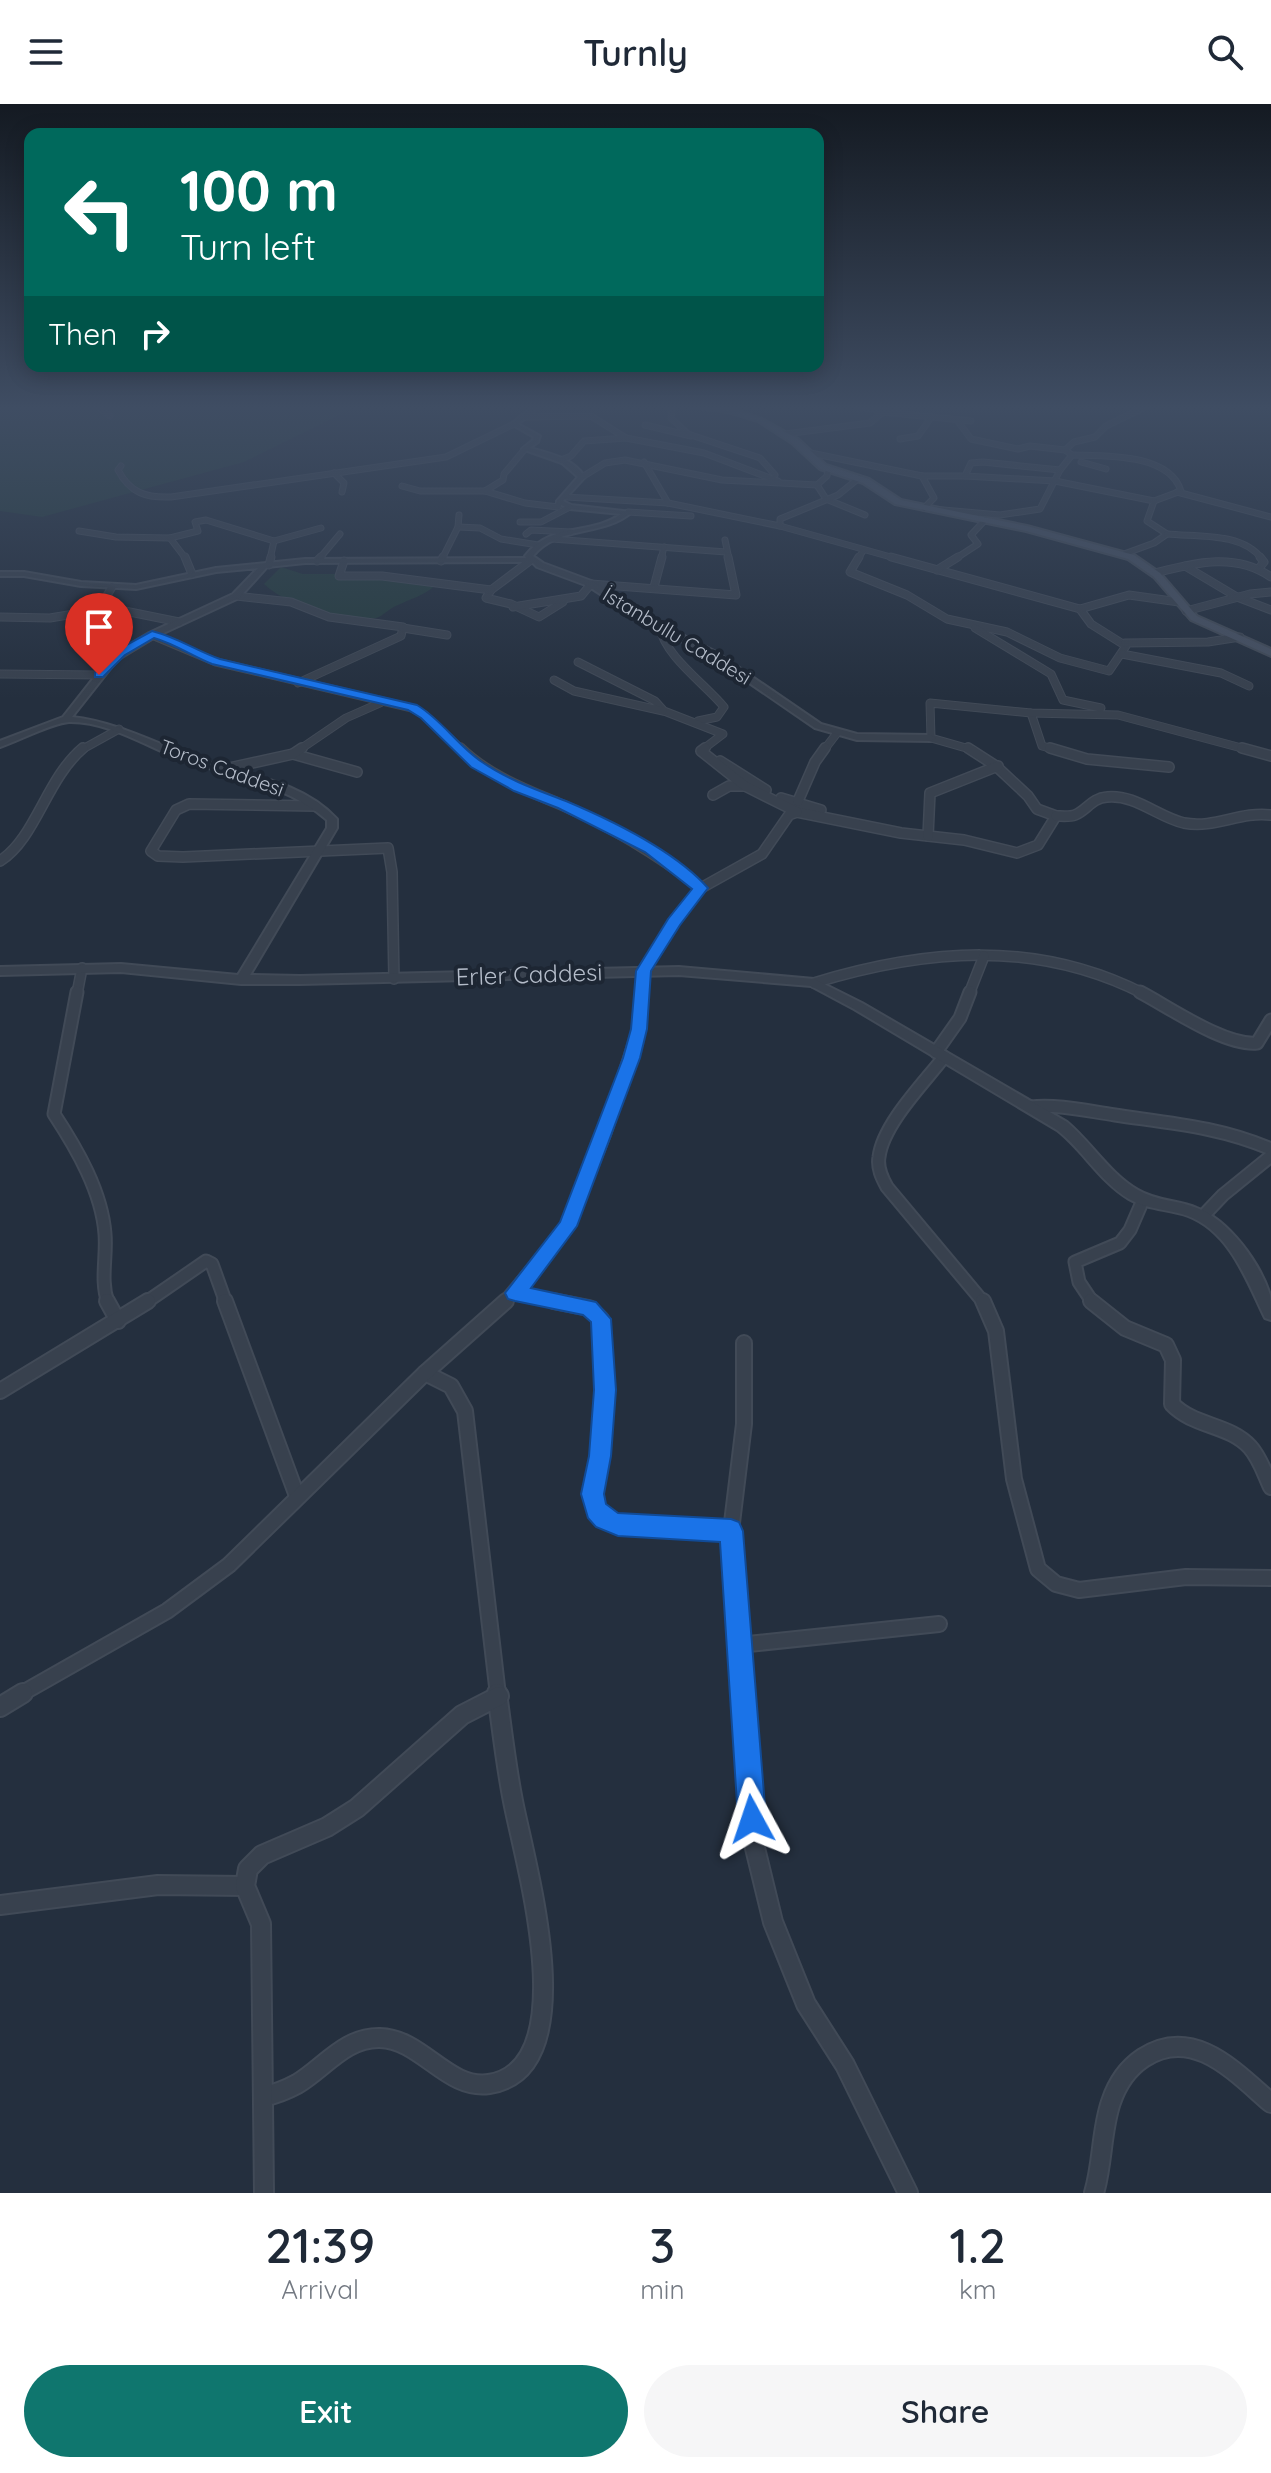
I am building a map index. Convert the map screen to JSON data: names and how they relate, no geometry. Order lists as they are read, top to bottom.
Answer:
{
  "streets": {
    "street": ["İstanbullu Caddesi", "Toros Caddesi", "Erler Caddesi"]
  },
  "crossings": [
    ["Toros Caddesi", "Erler Caddesi"]
  ],
  "page": {
    "header": "Turnly",
    "turn": ["100 m", "Turn left"],
    "then": "Then",
    "eta": [
      "21:39",
      "Arrival",
      "3",
      "min",
      "1.2",
      "km"
    ],
    "buttons": ["Exit", "Share"]
  }
}
